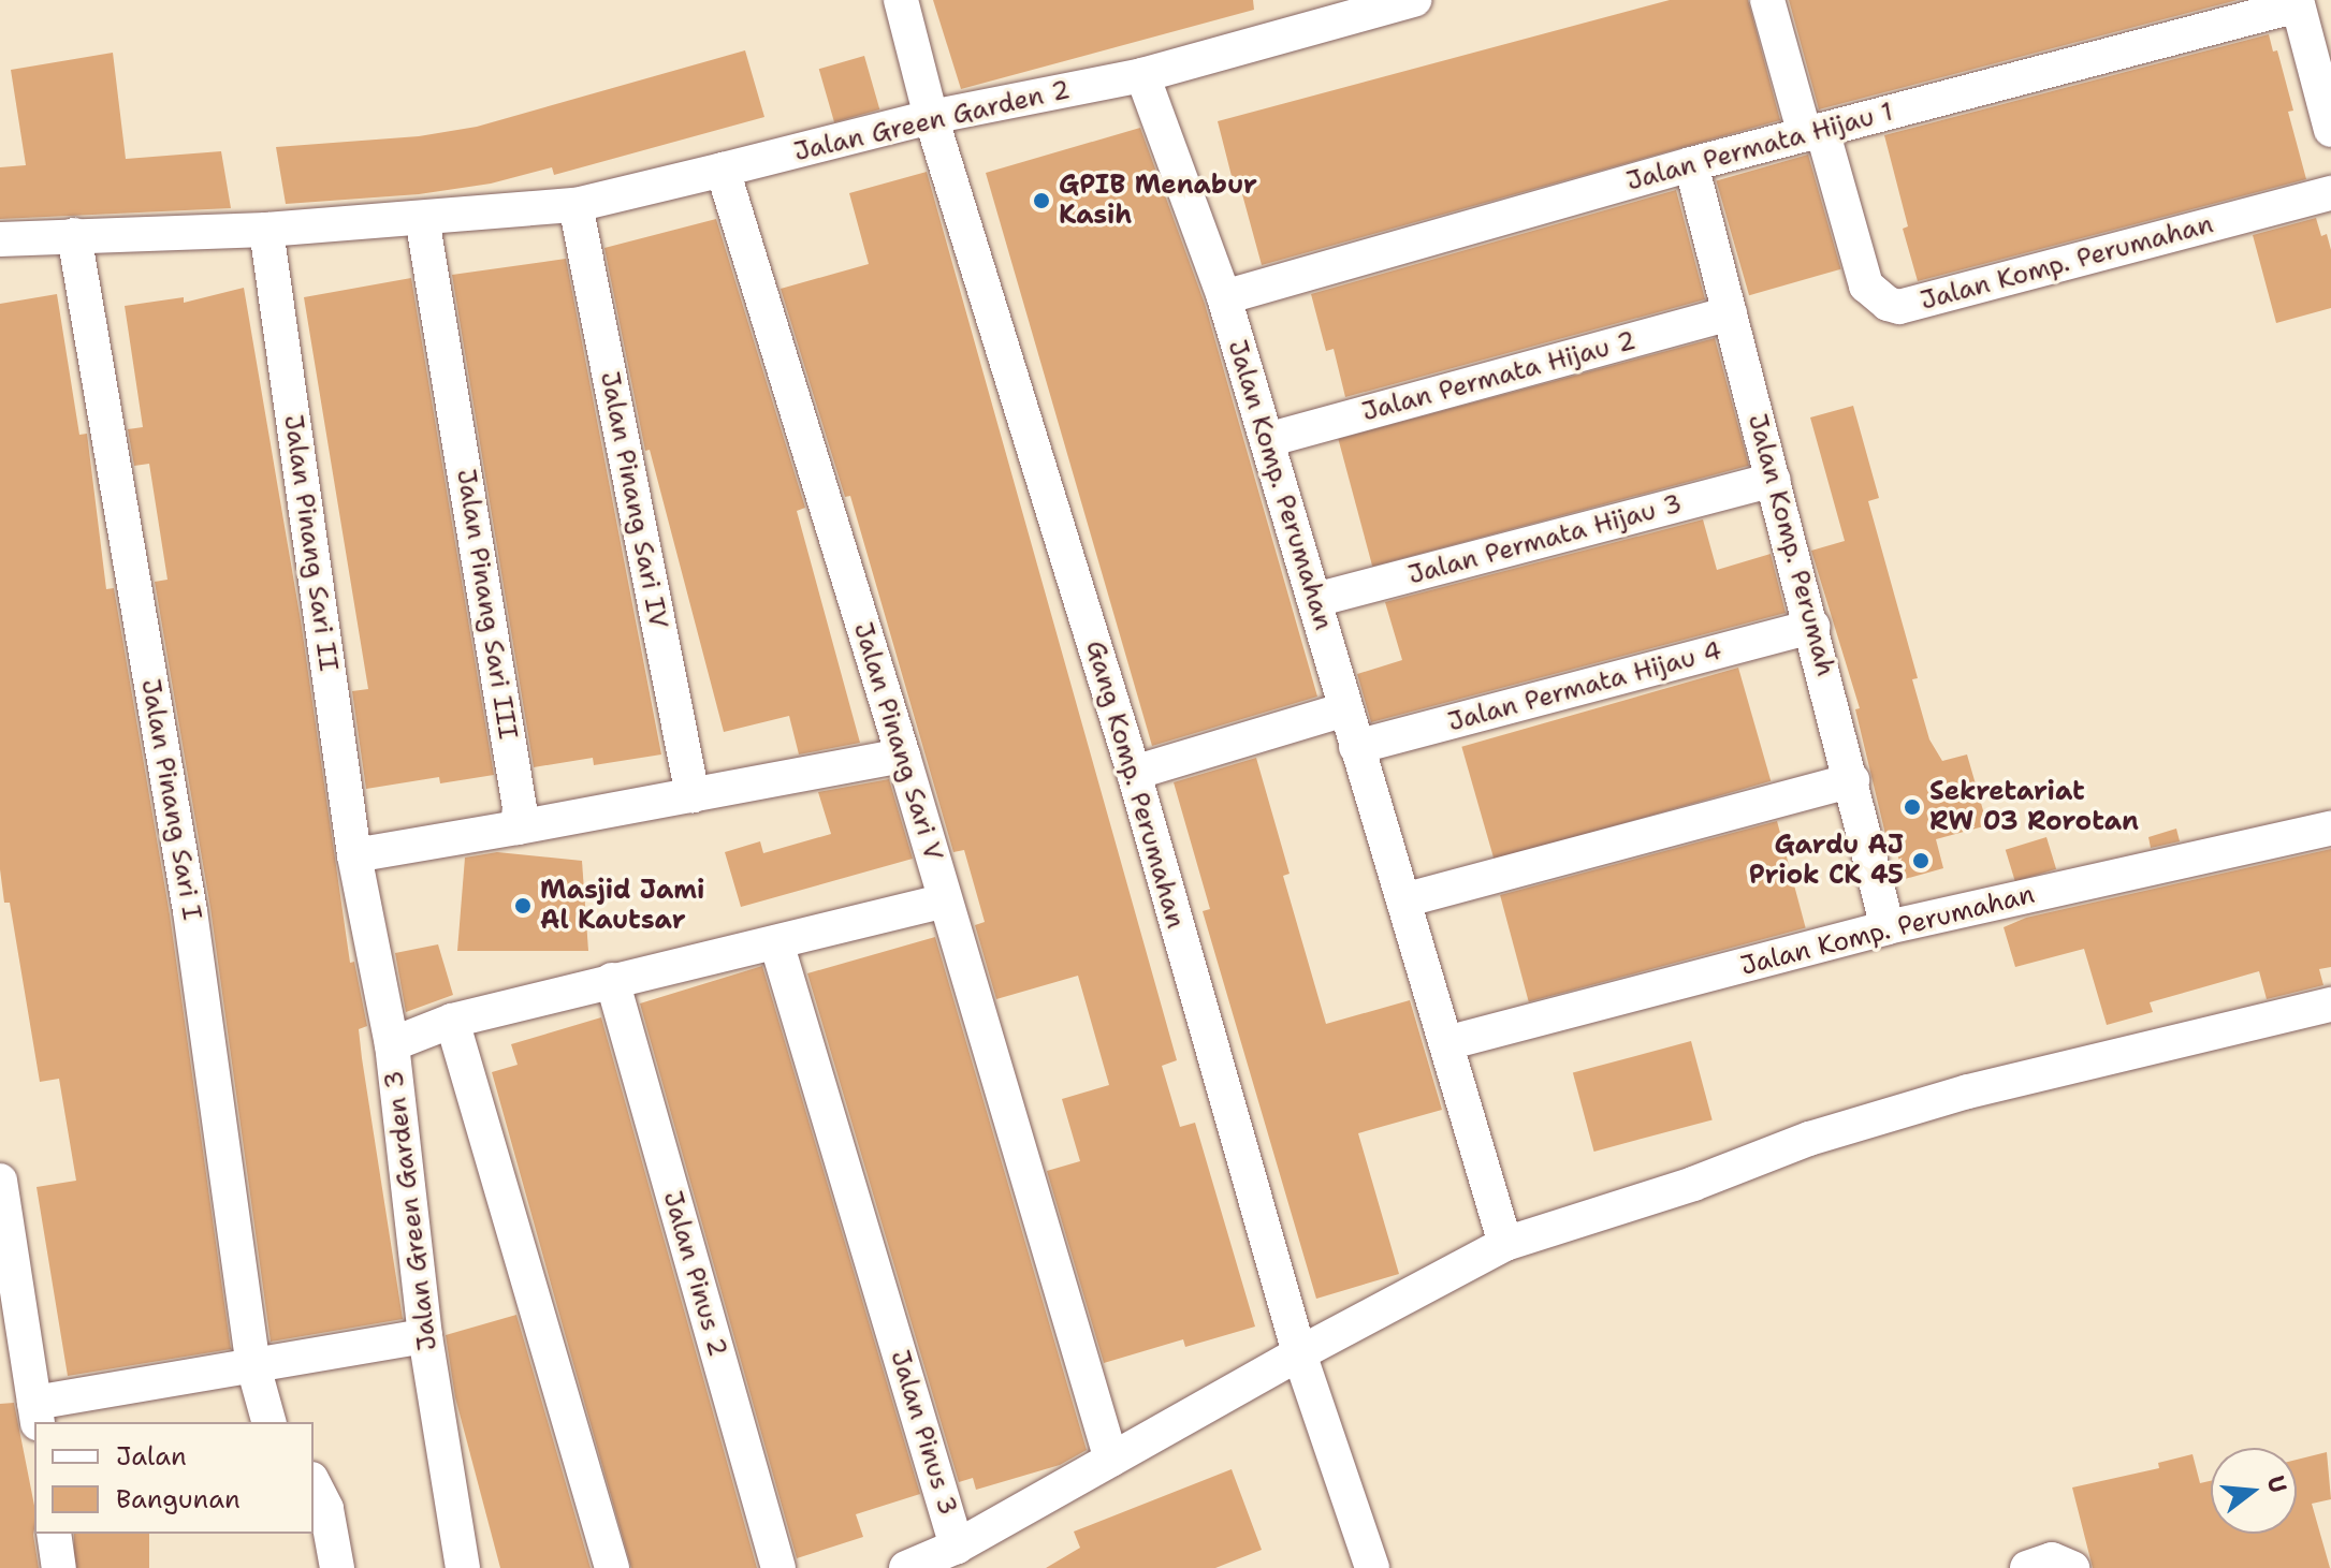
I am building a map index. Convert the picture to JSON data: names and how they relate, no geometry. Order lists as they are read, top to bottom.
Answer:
{
  "streets": {
    "street": [
      "Jalan Green Garden 2",
      "Jalan Permata Hijau 1",
      "Jalan Komp. Perumahan",
      "Jalan Permata Hijau 2",
      "Jalan Pinang Sari IV",
      "Jalan Permata Hijau 3",
      "Jalan Pinang Sari II",
      "Jalan Komp. Perumah",
      "Jalan Pinang Sari III",
      "Jalan Permata Hijau 4",
      "Jalan Pinang Sari V",
      "Gang Komp. Perumahan",
      "Jalan Pinang Sari I",
      "Jalan Green Garden 3",
      "Jalan Pinus 2",
      "Jalan Pinus 3"
    ]
  },
  "crossings": [
    ["Jalan Green Garden 2", "Jalan Komp. Perumahan"],
    ["Jalan Green Garden 2", "Jalan Pinang Sari V"],
    ["Jalan Green Garden 2", "Gang Komp. Perumahan"],
    ["Jalan Permata Hijau 1", "Jalan Komp. Perumahan"],
    ["Jalan Permata Hijau 1", "Jalan Komp. Perumah"],
    ["Jalan Komp. Perumahan", "Jalan Permata Hijau 2"],
    ["Jalan Komp. Perumahan", "Jalan Permata Hijau 3"],
    ["Jalan Komp. Perumahan", "Jalan Komp. Perumah"],
    ["Jalan Komp. Perumahan", "Jalan Permata Hijau 4"],
    ["Jalan Komp. Perumahan", "Jalan Pinus 3"],
    ["Jalan Permata Hijau 2", "Jalan Komp. Perumah"],
    ["Jalan Permata Hijau 3", "Jalan Komp. Perumah"],
    ["Jalan Pinang Sari II", "Jalan Green Garden 3"],
    ["Jalan Komp. Perumah", "Jalan Permata Hijau 4"],
    ["Jalan Pinang Sari V", "Jalan Pinus 3"],
    ["Gang Komp. Perumahan", "Jalan Pinus 3"]
  ],
  "places": [
    "GPIB Menabur Kasih",
    "Sekretariat RW 03 Rorotan",
    "Gardu AJ Priok CK 45",
    "Masjid Jami Al Kautsar"
  ],
  "legend": ["Jalan", "Bangunan"],
  "north": "right"
}
